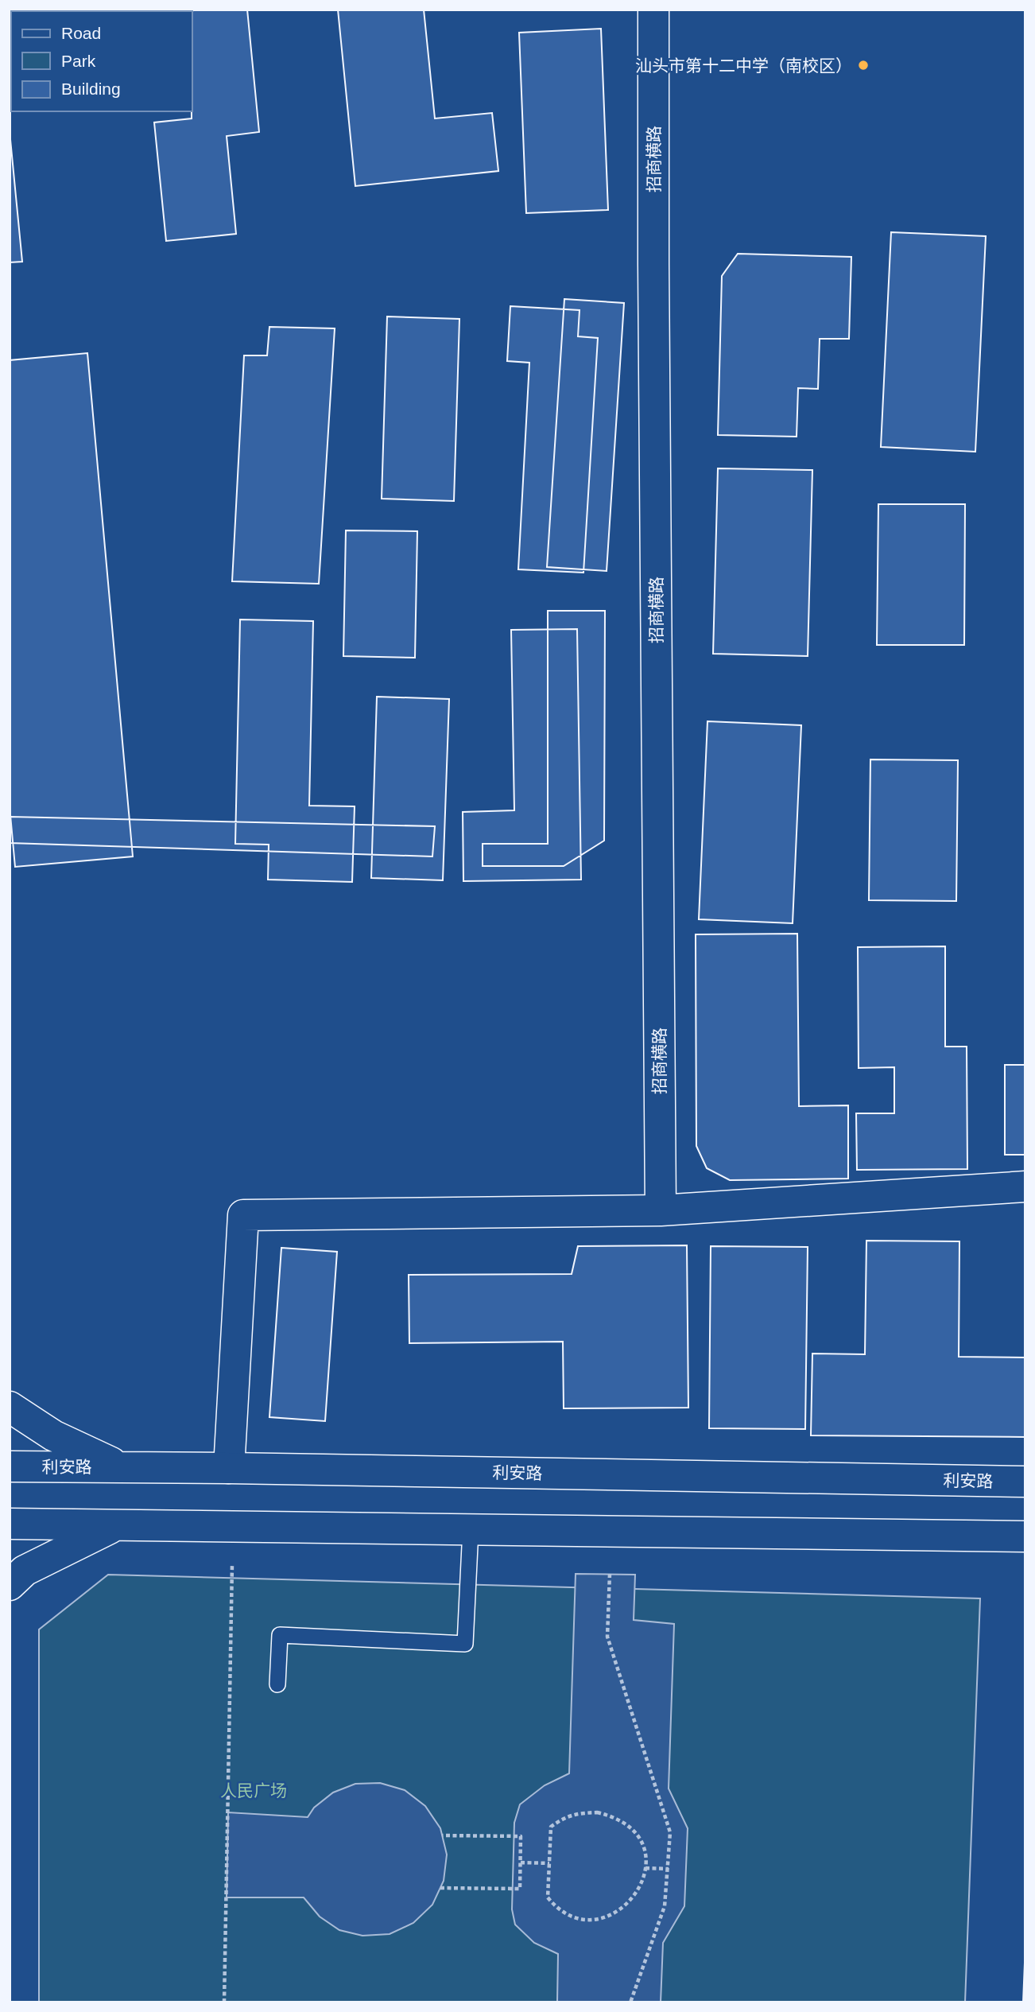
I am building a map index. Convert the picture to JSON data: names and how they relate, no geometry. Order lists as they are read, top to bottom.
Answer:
{
  "streets": {
    "street": ["招商横路", "利安路"]
  },
  "parks": ["人民广场"],
  "places": ["汕头市第十二中学（南校区）"],
  "legend": ["Road", "Park", "Building"]
}
